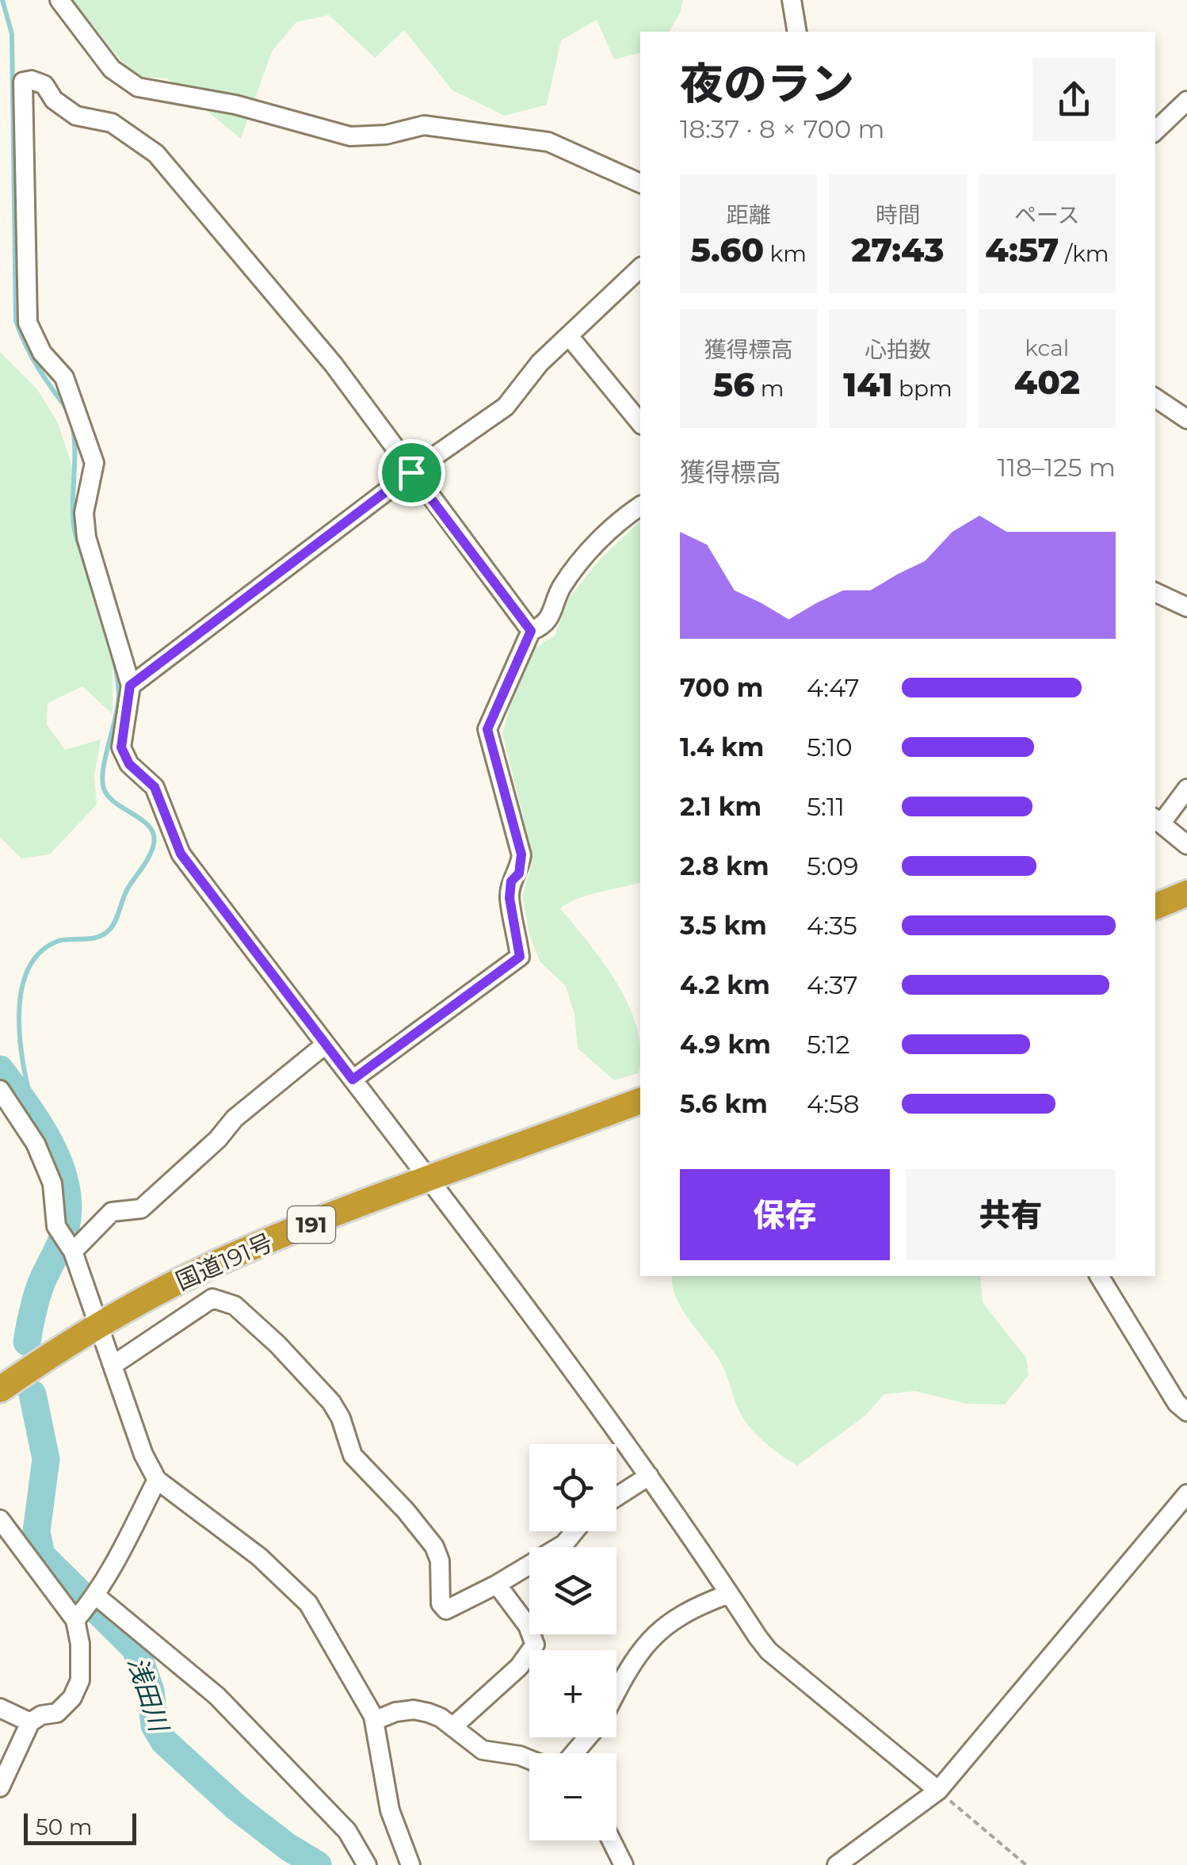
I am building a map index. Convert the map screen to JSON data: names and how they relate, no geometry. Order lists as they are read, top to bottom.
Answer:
{
  "streets": {
    "highway": ["191", "国道191号"]
  },
  "water": ["浅田川"],
  "scale_bar": "50 m",
  "page": {
    "heading": ["夜のラン", "18:37 · 8 × 700 m"],
    "stats": [
      ["距離", "5.60 km"],
      ["時間", "27:43"],
      ["ペース", "4:57 /km"],
      ["獲得標高", "56 m"],
      ["心拍数", "141 bpm"],
      ["kcal", "402"]
    ],
    "chart": ["獲得標高", "118–125 m"],
    "list": [
      {
        "name": "700 m",
        "note": "4:47"
      },
      {
        "name": "1.4 km",
        "note": "5:10"
      },
      {
        "name": "2.1 km",
        "note": "5:11"
      },
      {
        "name": "2.8 km",
        "note": "5:09"
      },
      {
        "name": "3.5 km",
        "note": "4:35"
      },
      {
        "name": "4.2 km",
        "note": "4:37"
      },
      {
        "name": "4.9 km",
        "note": "5:12"
      },
      {
        "name": "5.6 km",
        "note": "4:58"
      }
    ],
    "buttons": ["保存", "共有"],
    "map_buttons": ["+", "−"],
    "scale": "50 m"
  }
}
